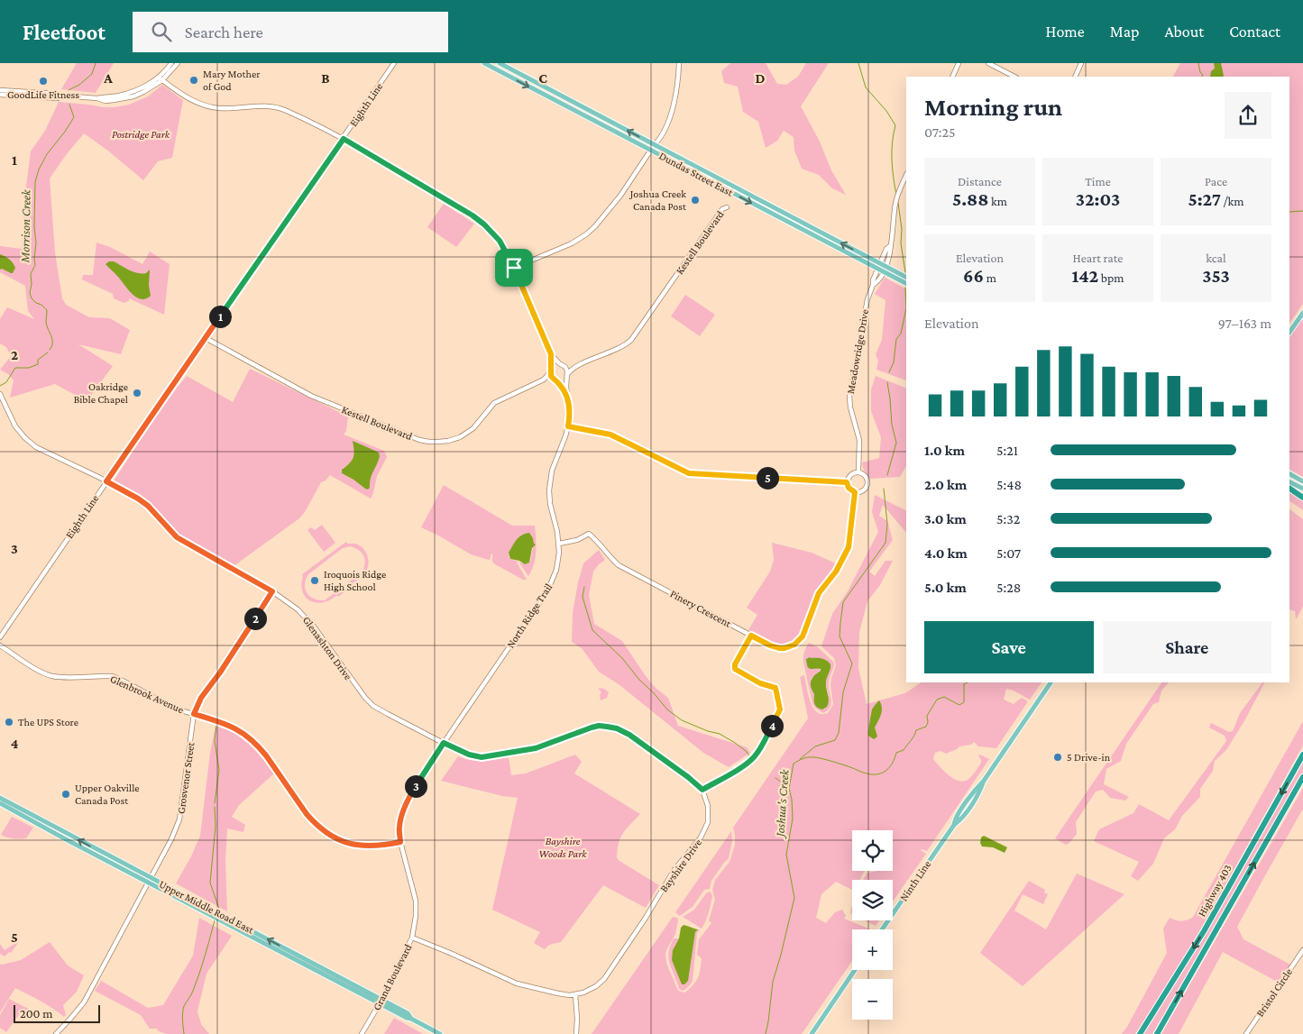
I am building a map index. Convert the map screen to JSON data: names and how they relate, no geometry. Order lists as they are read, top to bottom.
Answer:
{
  "streets": {
    "highway": ["Highway 403"],
    "main road": ["Dundas Street East", "Ninth Line", "Upper Middle Road East"],
    "street": [
      "Eighth Line",
      "Kestell Boulevard",
      "Meadowridge Drive",
      "Pinery Crescent",
      "North Ridge Trail",
      "Glenashton Drive",
      "Glenbrook Avenue",
      "Grosvenor Street",
      "Bayshire Drive",
      "Grand Boulevard",
      "Bristol Circle"
    ]
  },
  "crossings": [
    ["Eighth Line", "Kestell Boulevard"],
    ["Eighth Line", "Glenashton Drive"],
    ["Dundas Street East", "Meadowridge Drive"],
    ["Kestell Boulevard", "North Ridge Trail"],
    ["Meadowridge Drive", "Pinery Crescent"],
    ["Pinery Crescent", "North Ridge Trail"],
    ["North Ridge Trail", "Glenashton Drive"],
    ["North Ridge Trail", "Grand Boulevard"],
    ["Glenashton Drive", "Grosvenor Street"],
    ["Glenashton Drive", "Grand Boulevard"],
    ["Glenbrook Avenue", "Grosvenor Street"],
    ["Glenbrook Avenue", "Grand Boulevard"],
    ["Grosvenor Street", "Upper Middle Road East"],
    ["Bayshire Drive", "Grand Boulevard"],
    ["Upper Middle Road East", "Grand Boulevard"]
  ],
  "water": ["Morrison Creek", "Joshua's Creek"],
  "parks": ["Postridge Park", "Bayshire Woods Park"],
  "places": [
    "Mary Mother of God",
    "GoodLife Fitness",
    "Joshua Creek Canada Post",
    "Oakridge Bible Chapel",
    "Iroquois Ridge High School",
    "The UPS Store",
    "5 Drive-in",
    "Upper Oakville Canada Post"
  ],
  "scale_bar": "200 m",
  "page": {
    "header": "Fleetfoot",
    "search": "Search here",
    "nav": [
      "Home",
      "Map",
      "About",
      "Contact"
    ],
    "heading": ["Morning run", "07:25"],
    "stats": [
      ["Distance", "5.88 km"],
      ["Time", "32:03"],
      ["Pace", "5:27 /km"],
      ["Elevation", "66 m"],
      ["Heart rate", "142 bpm"],
      ["kcal", "353"]
    ],
    "pins": [
      "1",
      "5",
      "2",
      "4",
      "3"
    ],
    "chart": ["Elevation", "97–163 m"],
    "list": [
      {
        "name": "1.0 km",
        "note": "5:21"
      },
      {
        "name": "2.0 km",
        "note": "5:48"
      },
      {
        "name": "3.0 km",
        "note": "5:32"
      },
      {
        "name": "4.0 km",
        "note": "5:07"
      },
      {
        "name": "5.0 km",
        "note": "5:28"
      }
    ],
    "buttons": ["Save", "Share"],
    "map_buttons": ["+", "−"],
    "scale": "200 m"
  },
  "grid": {
    "columns": [
      "A",
      "B",
      "C",
      "D"
    ],
    "rows": [
      "1",
      "2",
      "3",
      "4",
      "5"
    ]
  }
}
